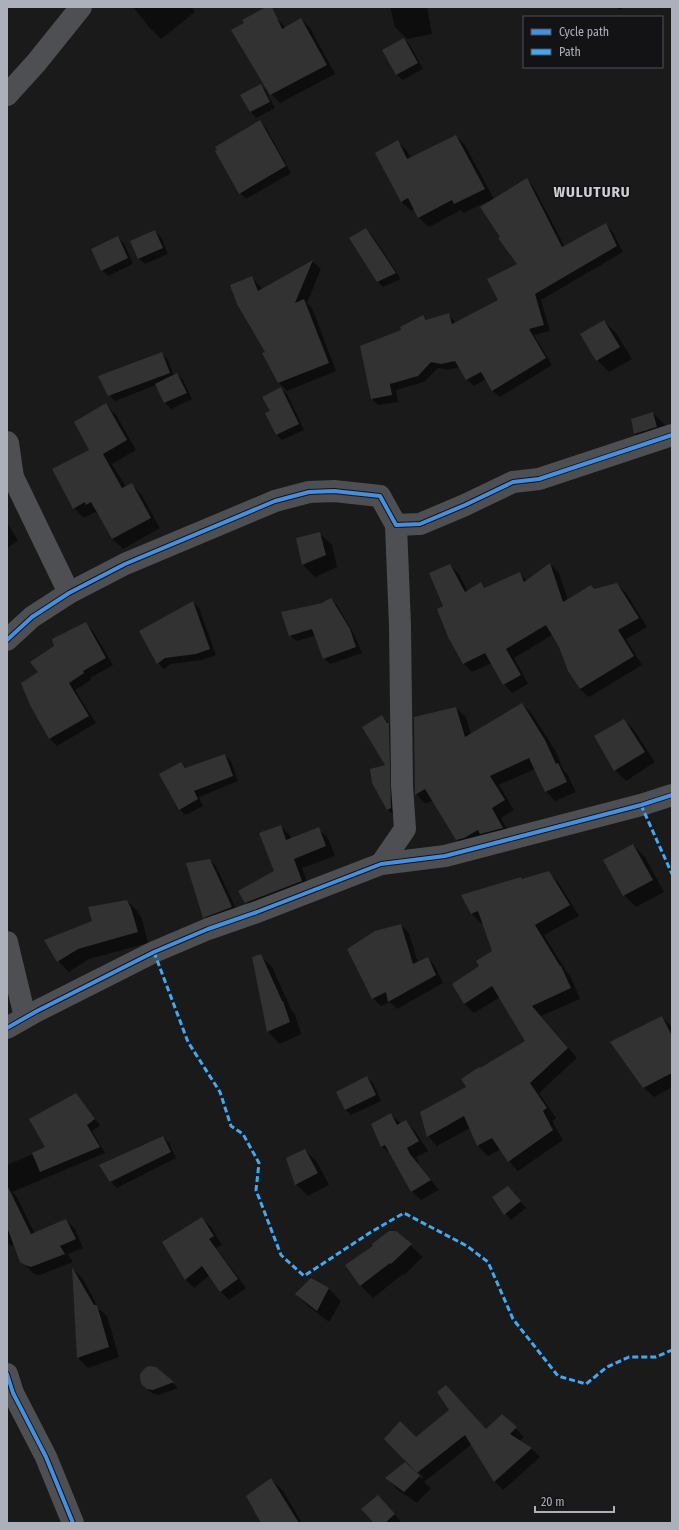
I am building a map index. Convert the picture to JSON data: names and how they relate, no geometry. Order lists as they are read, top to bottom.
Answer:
{
  "districts": ["WULUTURU"],
  "legend": ["Cycle path", "Path"],
  "scale_bar": "20 m"
}
